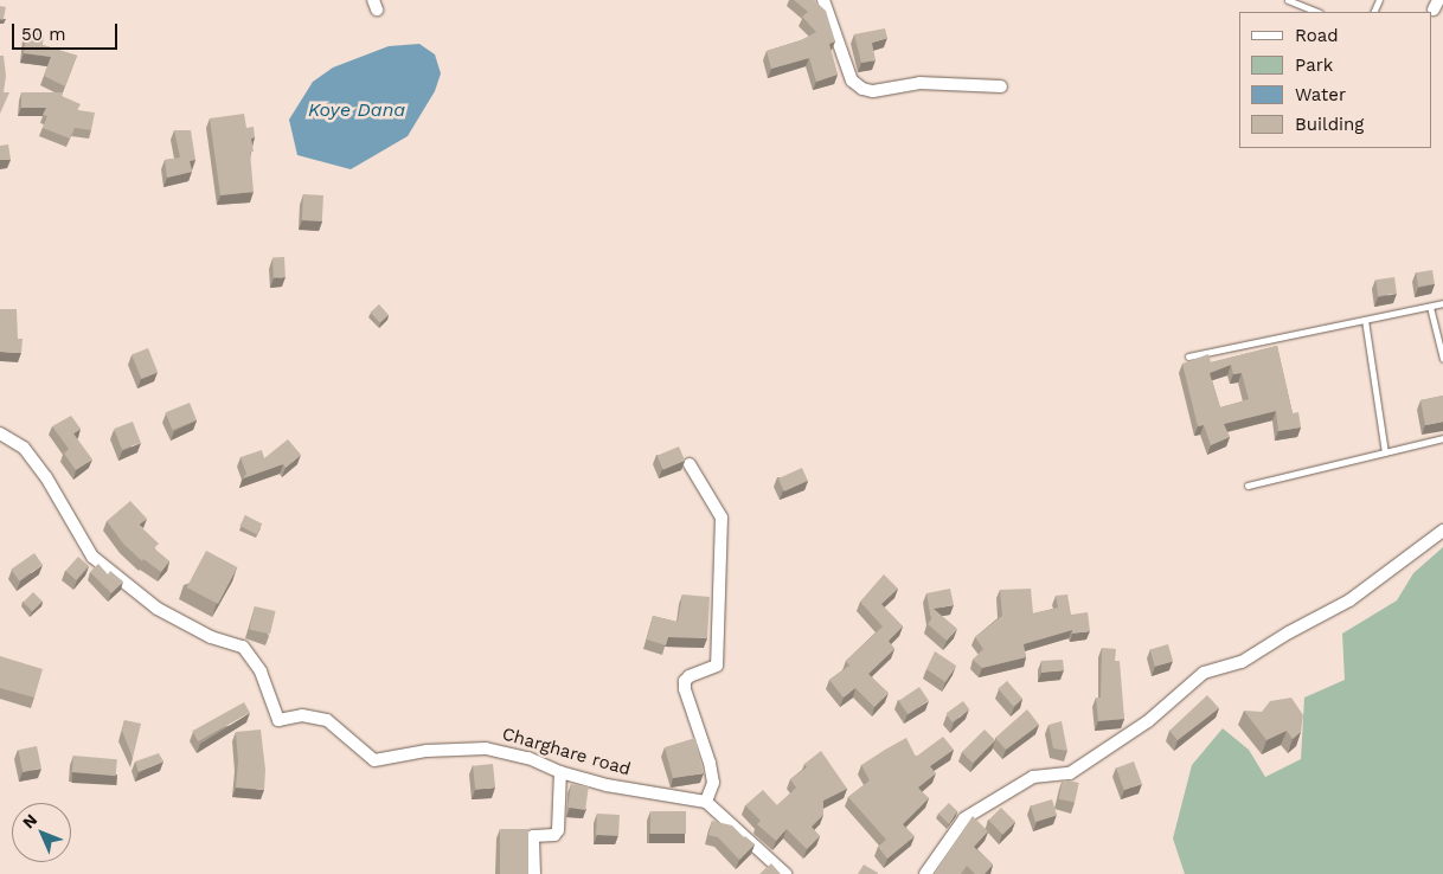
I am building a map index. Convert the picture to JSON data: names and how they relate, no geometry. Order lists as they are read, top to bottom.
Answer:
{
  "streets": {
    "street": ["Charghare road"]
  },
  "water": ["Koye Dana"],
  "legend": [
    "Road",
    "Park",
    "Water",
    "Building"
  ],
  "scale_bar": "50 m",
  "north": "top left"
}
